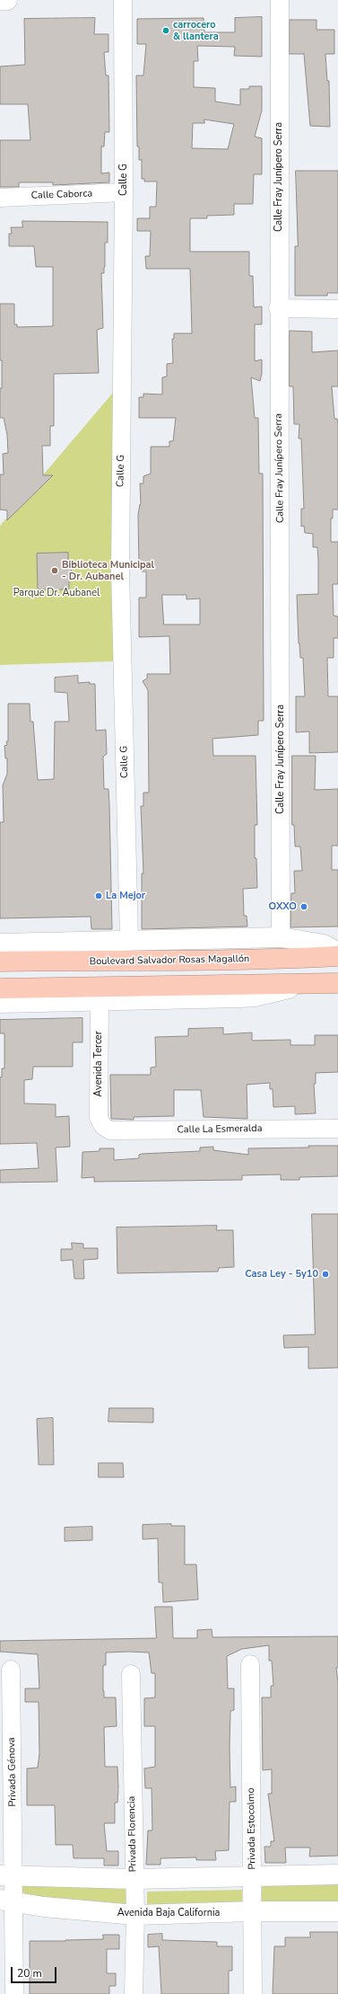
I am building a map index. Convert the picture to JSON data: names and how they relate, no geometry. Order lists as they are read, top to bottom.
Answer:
{
  "streets": {
    "highway": ["Boulevard Salvador Rosas Magallón"],
    "street": [
      "Calle Fray Junípero Serra",
      "Calle G",
      "Calle Caborca",
      "Avenida Tercer",
      "Calle La Esmeralda",
      "Privada Génova",
      "Privada Estocolmo",
      "Privada Florencia",
      "Avenida Baja California"
    ]
  },
  "crossings": [
    ["Calle G", "Calle Caborca"],
    ["Avenida Tercer", "Calle La Esmeralda"],
    ["Privada Génova", "Avenida Baja California"],
    ["Privada Estocolmo", "Avenida Baja California"],
    ["Privada Florencia", "Avenida Baja California"]
  ],
  "parks": ["Parque Dr. Aubanel"],
  "places": [
    "carrocero & llantera",
    "Biblioteca Municipal - Dr. Aubanel",
    "La Mejor",
    "OXXO",
    "Casa Ley - 5y10"
  ],
  "scale_bar": "20 m"
}
